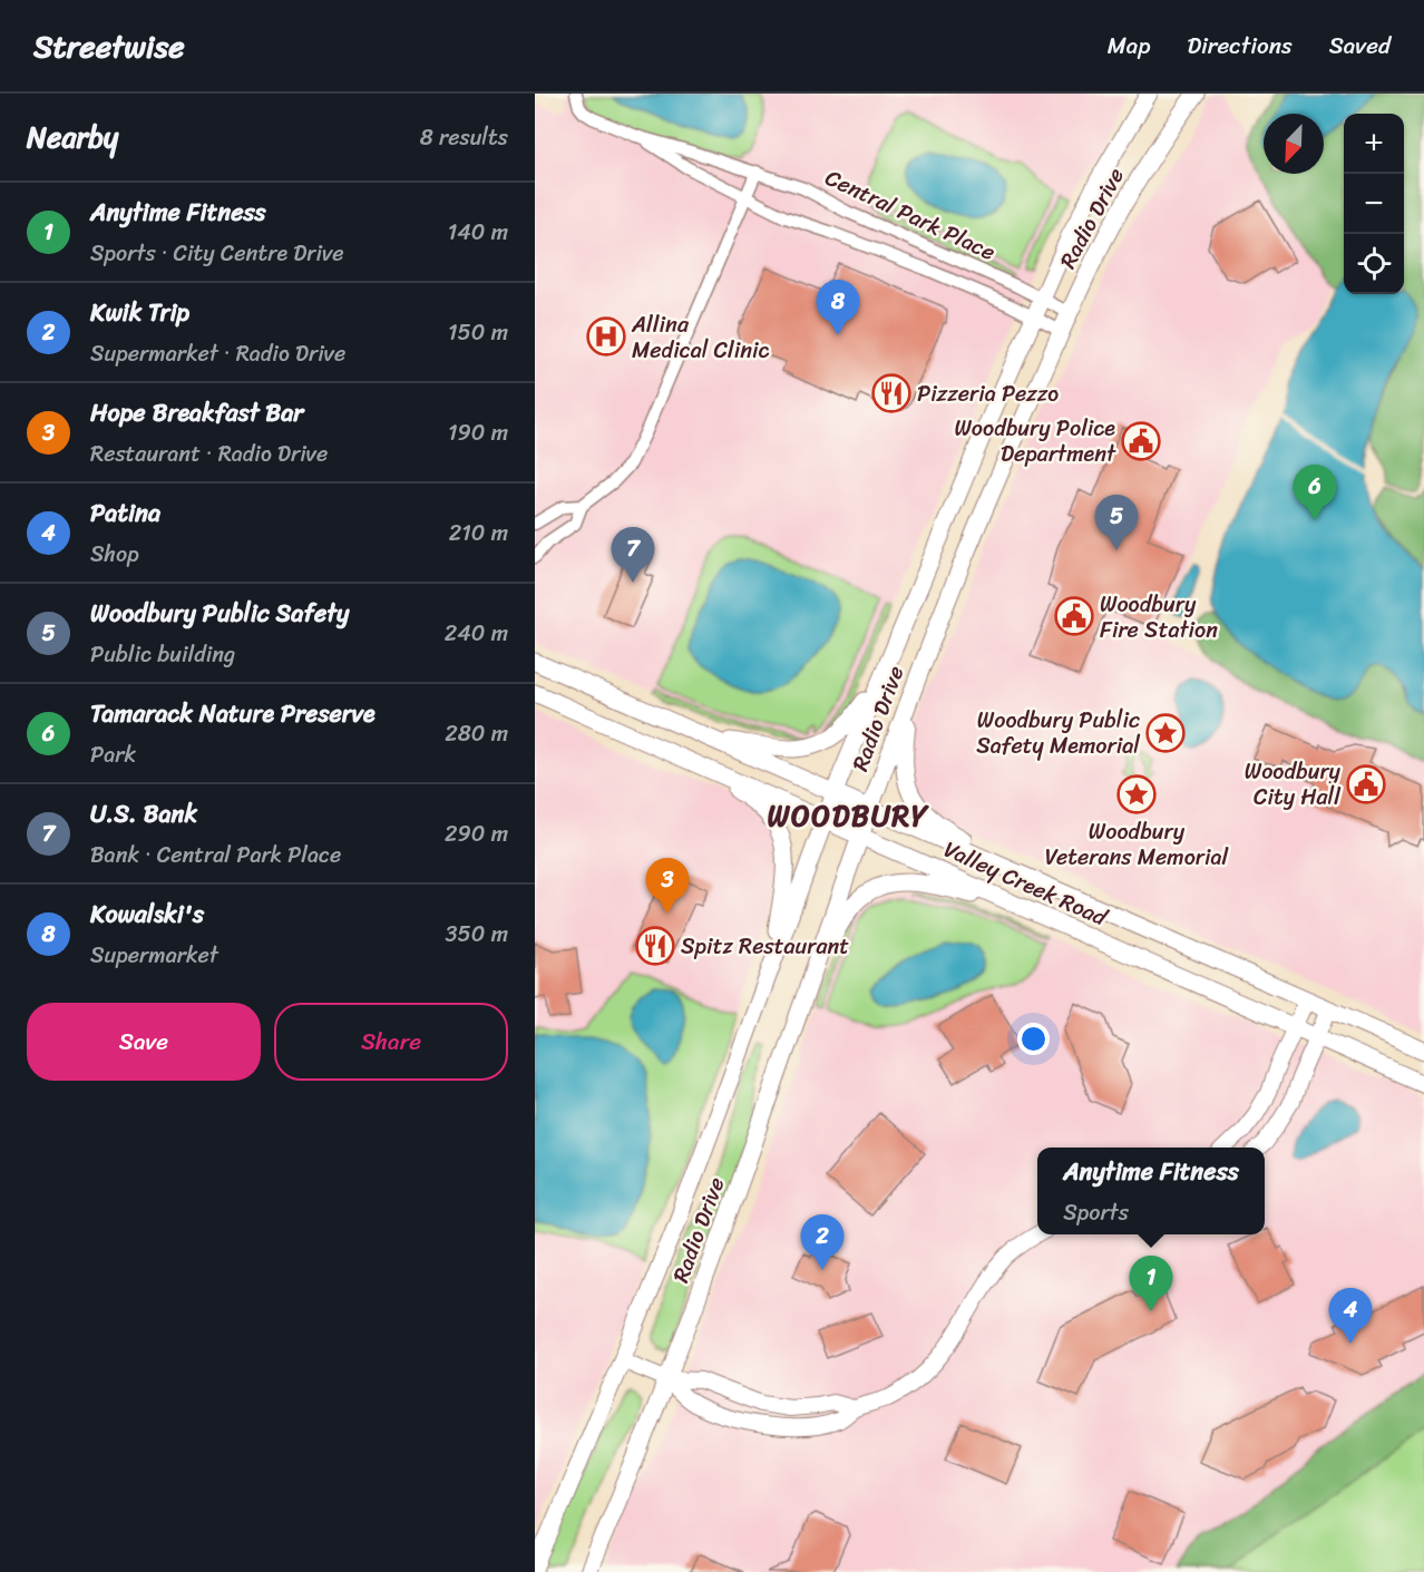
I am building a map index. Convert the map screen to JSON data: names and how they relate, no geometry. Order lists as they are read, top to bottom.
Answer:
{
  "streets": {
    "main road": ["Radio Drive", "Valley Creek Road"],
    "street": ["Central Park Place"]
  },
  "crossings": [
    ["Central Park Place", "Radio Drive"],
    ["Radio Drive", "Valley Creek Road"]
  ],
  "districts": ["WOODBURY"],
  "places": {
    "hospital": ["Allina Medical Clinic"],
    "restaurant": ["Pizzeria Pezzo", "Spitz Restaurant"],
    "public building": ["Woodbury Police Department", "Woodbury Fire Station", "Woodbury City Hall"],
    "place": ["Woodbury Public Safety Memorial", "Woodbury Veterans Memorial"]
  },
  "north": "bottom left",
  "page": {
    "header": "Streetwise",
    "nav": ["Map", "Directions", "Saved"],
    "heading": ["Nearby", "8 results"],
    "map_buttons": ["+", "−"],
    "list": [
      {
        "mark": "1",
        "name": "Anytime Fitness",
        "note": "Sports · City Centre Drive",
        "value": "140 m"
      },
      {
        "mark": "2",
        "name": "Kwik Trip",
        "note": "Supermarket · Radio Drive",
        "value": "150 m"
      },
      {
        "mark": "3",
        "name": "Hope Breakfast Bar",
        "note": "Restaurant · Radio Drive",
        "value": "190 m"
      },
      {
        "mark": "4",
        "name": "Patina",
        "note": "Shop",
        "value": "210 m"
      },
      {
        "mark": "5",
        "name": "Woodbury Public Safety",
        "note": "Public building",
        "value": "240 m"
      },
      {
        "mark": "6",
        "name": "Tamarack Nature Preserve",
        "note": "Park",
        "value": "280 m"
      },
      {
        "mark": "7",
        "name": "U.S. Bank",
        "note": "Bank · Central Park Place",
        "value": "290 m"
      },
      {
        "mark": "8",
        "name": "Kowalski's",
        "note": "Supermarket",
        "value": "350 m"
      }
    ],
    "pins": [
      "8",
      "6",
      "5",
      "7",
      "3",
      "2",
      "1",
      "4"
    ],
    "buttons": ["Save", "Share"],
    "popup": ["Anytime Fitness", "Sports"]
  }
}
